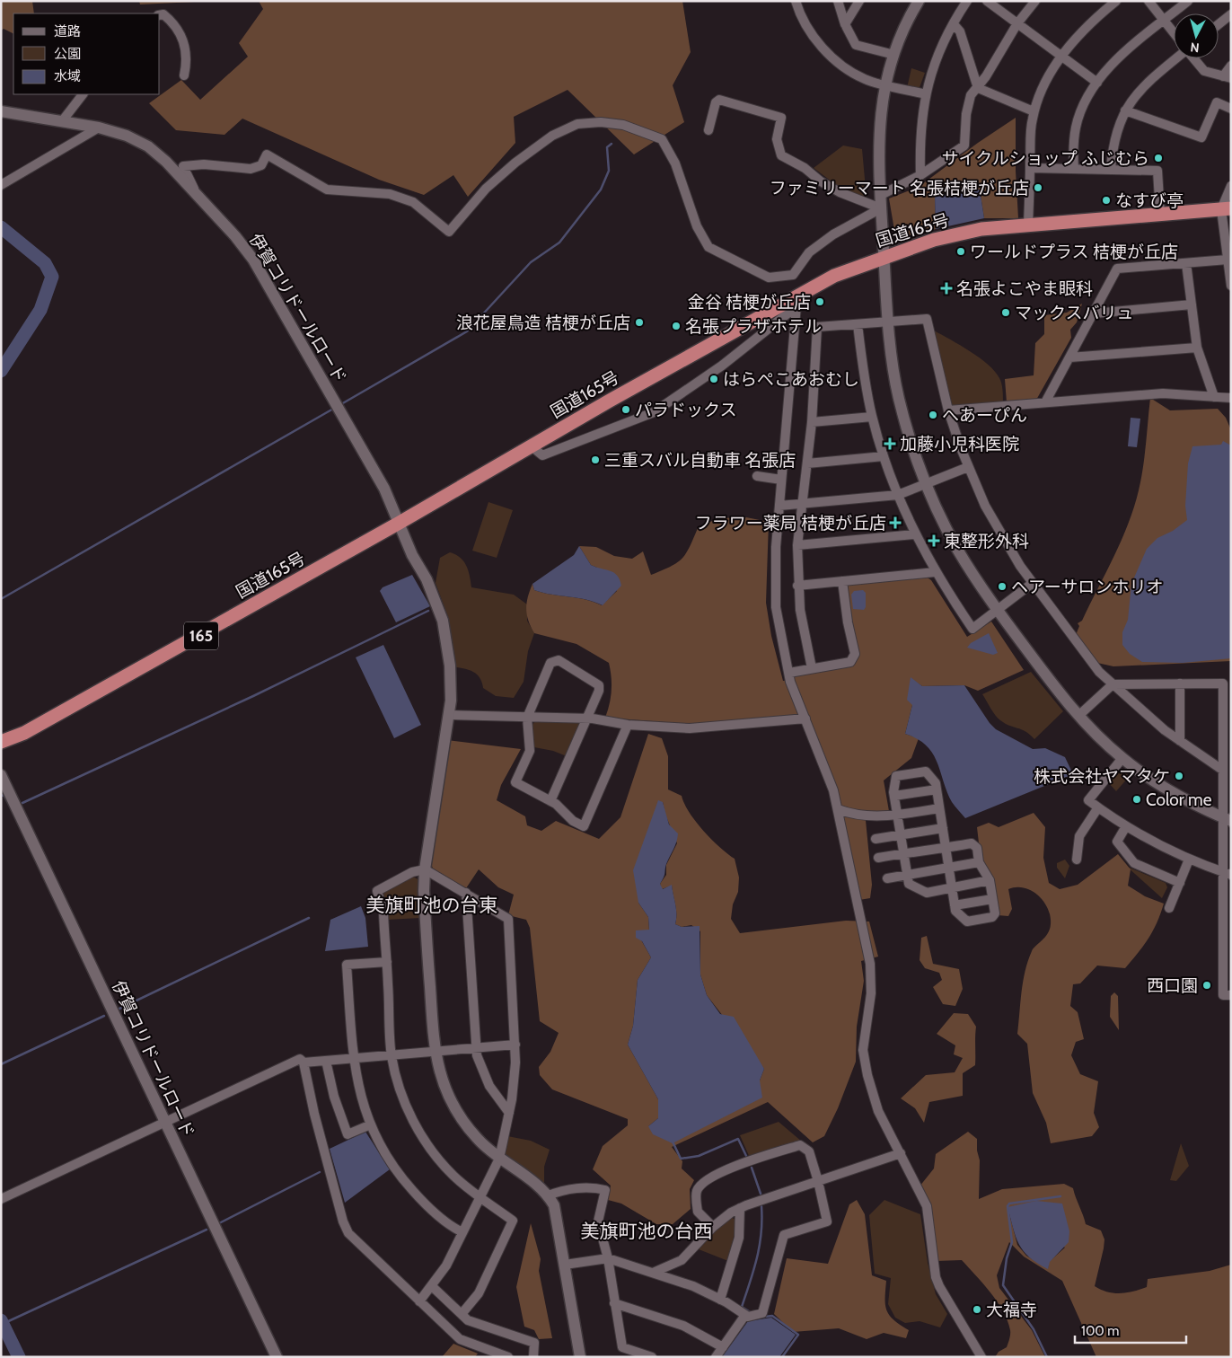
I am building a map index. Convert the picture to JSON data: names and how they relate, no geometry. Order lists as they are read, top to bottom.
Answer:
{
  "streets": {
    "highway": ["国道165号", "165"],
    "street": ["伊賀コリドールロード"]
  },
  "crossings": [
    ["国道165号", "伊賀コリドールロード"]
  ],
  "districts": ["美旗町池の台東", "美旗町池の台西"],
  "places": {
    "other": [
      "サイクルショップ ふじむら",
      "ファミリーマート 名張桔梗が丘店",
      "なすび亭",
      "ワールドプラス 桔梗が丘店",
      "金谷 桔梗が丘店",
      "マックスバリュ",
      "浪花屋鳥造 桔梗が丘店",
      "名張プラザホテル",
      "はらぺこあおむし",
      "パラドックス",
      "へあーぴん",
      "三重スバル自動車 名張店",
      "ヘアーサロンホリオ",
      "株式会社ヤマタケ",
      "Color me",
      "西口園",
      "大福寺"
    ],
    "health": [
      "名張よこやま眼科",
      "加藤小児科医院",
      "フラワー薬局 桔梗が丘店",
      "東整形外科"
    ]
  },
  "legend": ["道路", "公園", "水域"],
  "scale_bar": "100 m",
  "north": "bottom"
}
